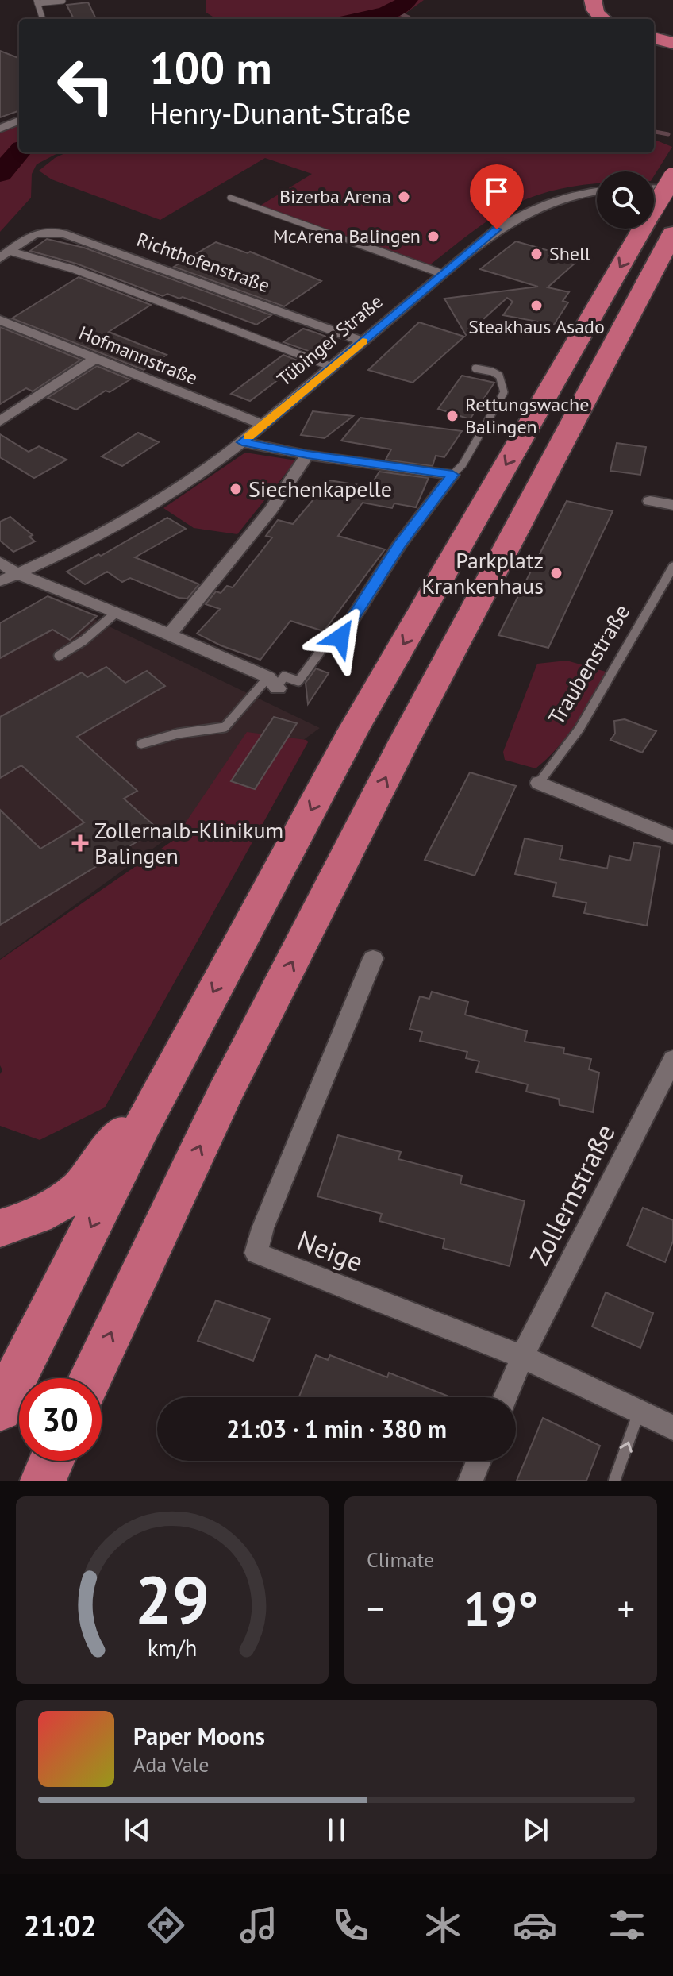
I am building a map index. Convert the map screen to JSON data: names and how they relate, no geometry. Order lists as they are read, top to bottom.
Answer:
{
  "streets": {
    "street": [
      "Richthofenstraße",
      "Tübinger Straße",
      "Hofmannstraße",
      "Zollernstraße",
      "Neige"
    ],
    "lane": ["Traubenstraße"]
  },
  "crossings": [
    ["Richthofenstraße", "Tübinger Straße"],
    ["Tübinger Straße", "Hofmannstraße"],
    ["Zollernstraße", "Neige"]
  ],
  "places": {
    "other": [
      "Bizerba Arena",
      "McArena Balingen",
      "Shell",
      "Steakhaus Asado",
      "Rettungswache Balingen",
      "Siechenkapelle",
      "Parkplatz Krankenhaus"
    ],
    "health": ["Zollernalb-Klinikum Balingen"]
  },
  "page": {
    "turn": ["100 m", "Henry-Dunant-Straße"],
    "limit": "30",
    "trip": "21:03 · 1 min · 380 m",
    "tile": "Climate",
    "heat": ["−", "19°", "+"],
    "song": ["Paper Moons", "Ada Vale"],
    "tabs": "21:02",
    "gauge": ["29", "km/h"]
  }
}
